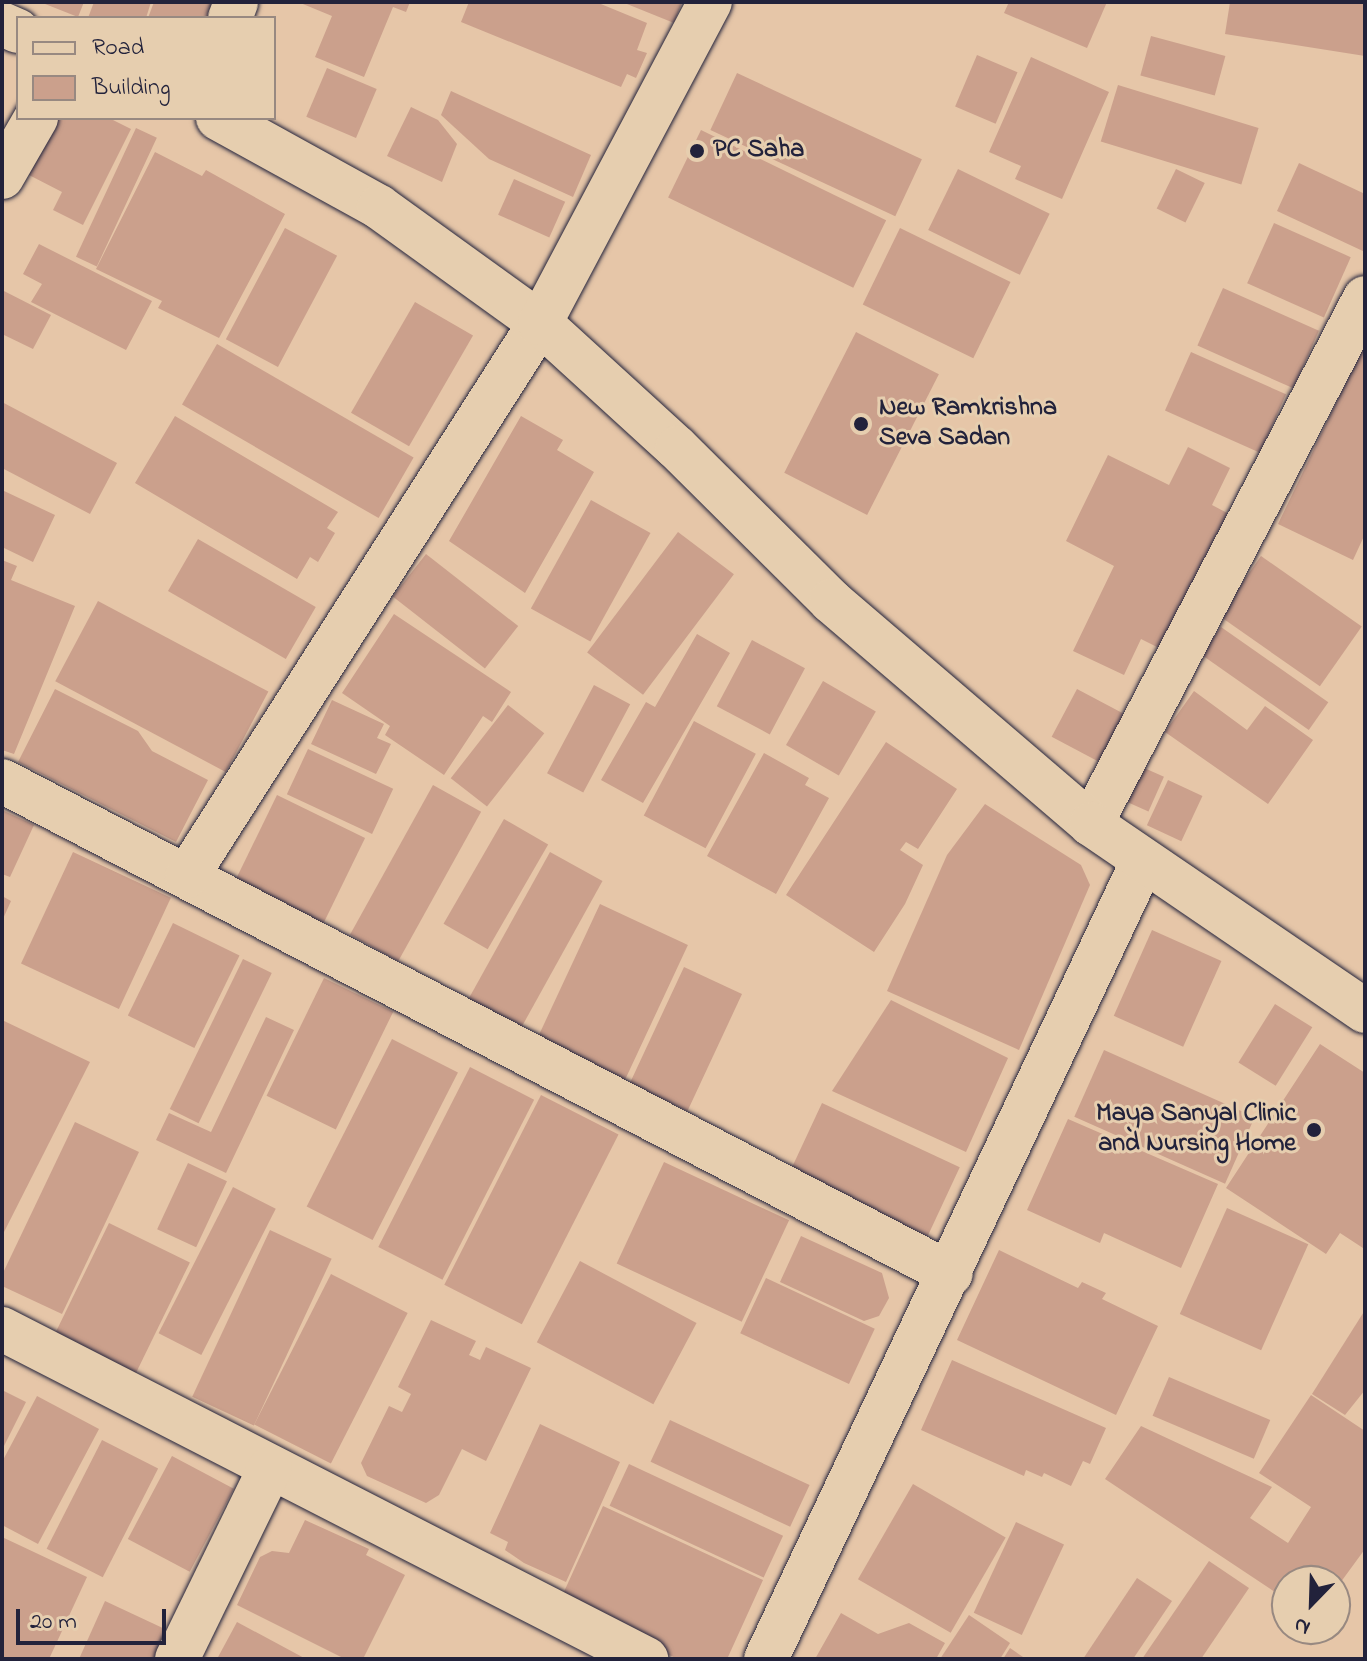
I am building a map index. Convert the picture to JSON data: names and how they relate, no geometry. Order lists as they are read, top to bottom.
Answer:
{
  "places": ["PC Saha", "New Ramkrishna Seva Sadan", "Maya Sanyal Clinic and Nursing Home"],
  "legend": ["Road", "Building"],
  "scale_bar": "20 m",
  "north": "bottom left"
}
